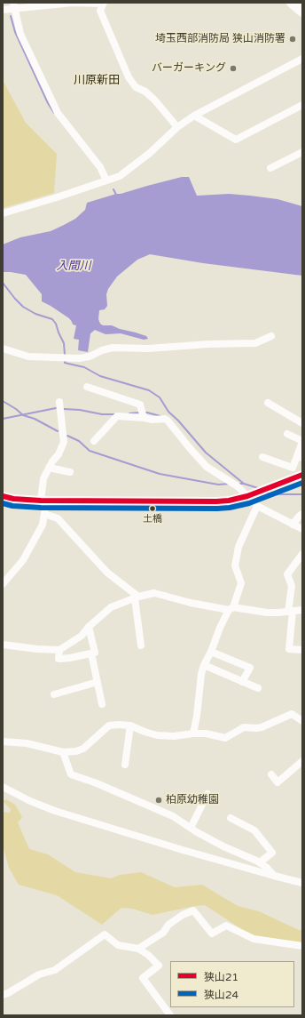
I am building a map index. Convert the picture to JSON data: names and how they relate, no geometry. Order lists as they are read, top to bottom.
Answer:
{
  "districts": ["川原新田"],
  "water": ["入間川"],
  "places": [
    "埼玉西部消防局 狭山消防署",
    "バーガーキング",
    "土橋",
    "柏原幼稚園"
  ],
  "lines": ["transit line 狭山21", "transit line 狭山24"],
  "legend": ["狭山21", "狭山24"]
}
